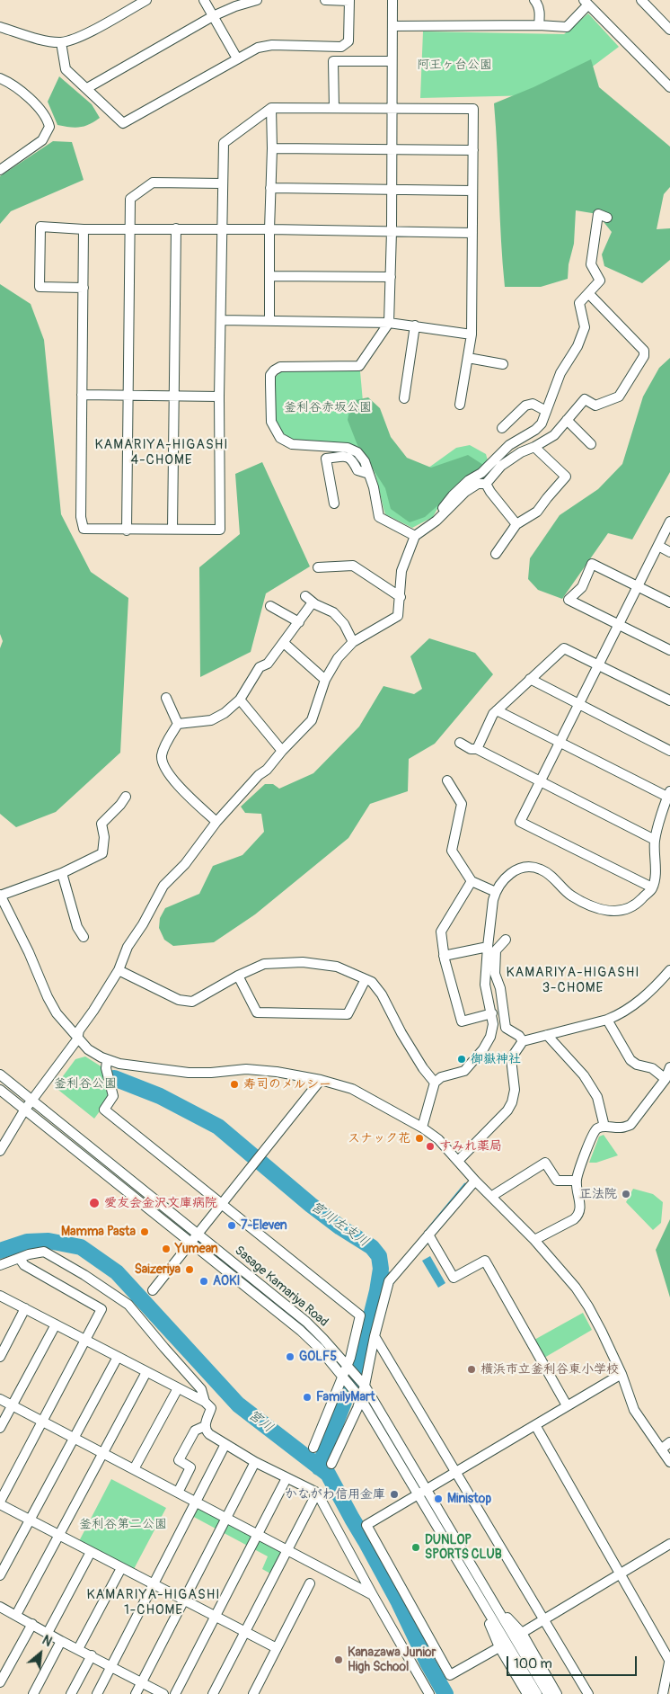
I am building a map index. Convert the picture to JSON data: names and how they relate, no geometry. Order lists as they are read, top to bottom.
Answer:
{
  "streets": {
    "street": ["Sasage Kamariya Road"]
  },
  "districts": ["KAMARIYA-HIGASHI 4-CHOME", "KAMARIYA-HIGASHI 3-CHOME", "KAMARIYA-HIGASHI 1-CHOME"],
  "water": ["宮川左支川", "宮川"],
  "parks": [
    "阿王ヶ台公園",
    "釜利谷赤坂公園",
    "釜利谷公園",
    "釜利谷第二公園"
  ],
  "places": [
    "御嶽神社",
    "寿司のメルシー",
    "スナック花",
    "すみれ薬局",
    "正法院",
    "愛友会金沢文庫病院",
    "7-Eleven",
    "Mamma Pasta",
    "Yumean",
    "Saizeriya",
    "AOKI",
    "GOLF5",
    "横浜市立釜利谷東小学校",
    "FamilyMart",
    "かながわ信用金庫",
    "Ministop",
    "DUNLOP SPORTS CLUB",
    "Kanazawa Junior High School"
  ],
  "scale_bar": "100 m",
  "north": "top right"
}
